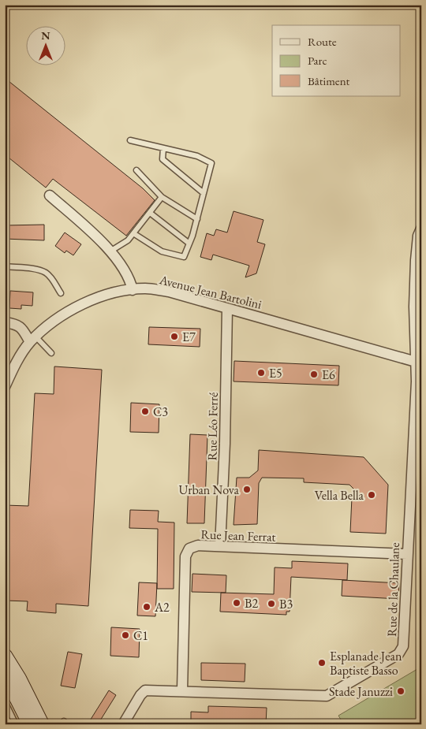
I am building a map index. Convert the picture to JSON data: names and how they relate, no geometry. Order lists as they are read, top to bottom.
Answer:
{
  "streets": {
    "street": [
      "Avenue Jean Bartolini",
      "Rue Léo Ferré",
      "Rue Jean Ferrat",
      "Rue de la Chaulane"
    ]
  },
  "crossings": [
    ["Avenue Jean Bartolini", "Rue Léo Ferré"],
    ["Avenue Jean Bartolini", "Rue de la Chaulane"],
    ["Rue Léo Ferré", "Rue Jean Ferrat"],
    ["Rue Jean Ferrat", "Rue de la Chaulane"]
  ],
  "places": [
    "E7",
    "E5",
    "E6",
    "C3",
    "Urban Nova",
    "Vella Bella",
    "B2",
    "B3",
    "A2",
    "C1",
    "Esplanade Jean Baptiste Basso",
    "Stade Januzzi"
  ],
  "legend": ["Route", "Parc", "Bâtiment"],
  "north": "top"
}
